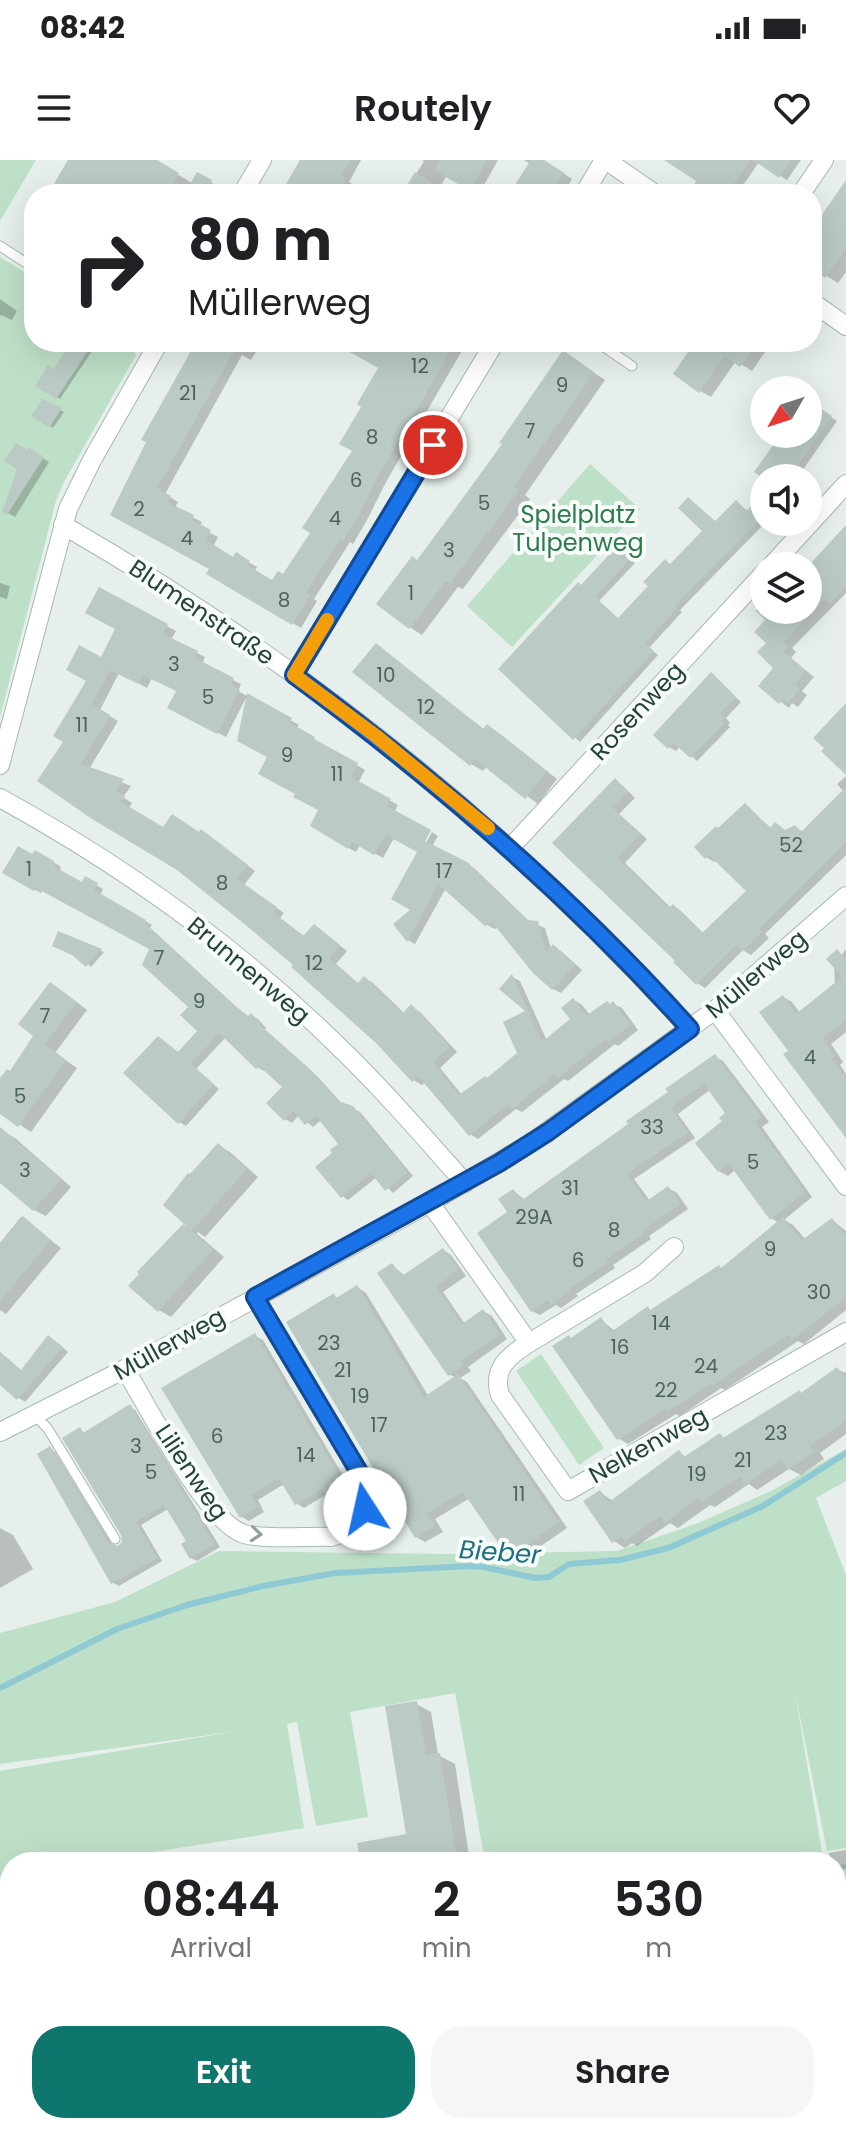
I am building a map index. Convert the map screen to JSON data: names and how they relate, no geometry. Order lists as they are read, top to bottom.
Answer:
{
  "streets": {
    "street": [
      "Blumenstraße",
      "Rosenweg",
      "Brunnenweg",
      "Müllerweg",
      "Nelkenweg",
      "Lilienweg"
    ]
  },
  "crossings": [
    ["Blumenstraße", "Rosenweg"],
    ["Blumenstraße", "Müllerweg"],
    ["Brunnenweg", "Müllerweg"],
    ["Müllerweg", "Lilienweg"]
  ],
  "water": ["Bieber"],
  "parks": ["Spielplatz Tulpenweg"],
  "house_numbers": [
    "12",
    "9",
    "21",
    "7",
    "8",
    "6",
    "5",
    "2",
    "4",
    "4",
    "3",
    "1",
    "8",
    "3",
    "10",
    "5",
    "12",
    "11",
    "9",
    "11",
    "52",
    "1",
    "17",
    "8",
    "7",
    "12",
    "9",
    "7",
    "4",
    "5",
    "33",
    "5",
    "3",
    "31",
    "29A",
    "8",
    "9",
    "6",
    "30",
    "14",
    "23",
    "16",
    "24",
    "21",
    "22",
    "19",
    "17",
    "23",
    "6",
    "3",
    "14",
    "21",
    "5",
    "19",
    "11"
  ],
  "north": "bottom left",
  "page": {
    "status": "08:42",
    "header": "Routely",
    "turn": ["80 m", "Müllerweg"],
    "eta": [
      "08:44",
      "Arrival",
      "2",
      "min",
      "530",
      "m"
    ],
    "buttons": ["Exit", "Share"]
  }
}
